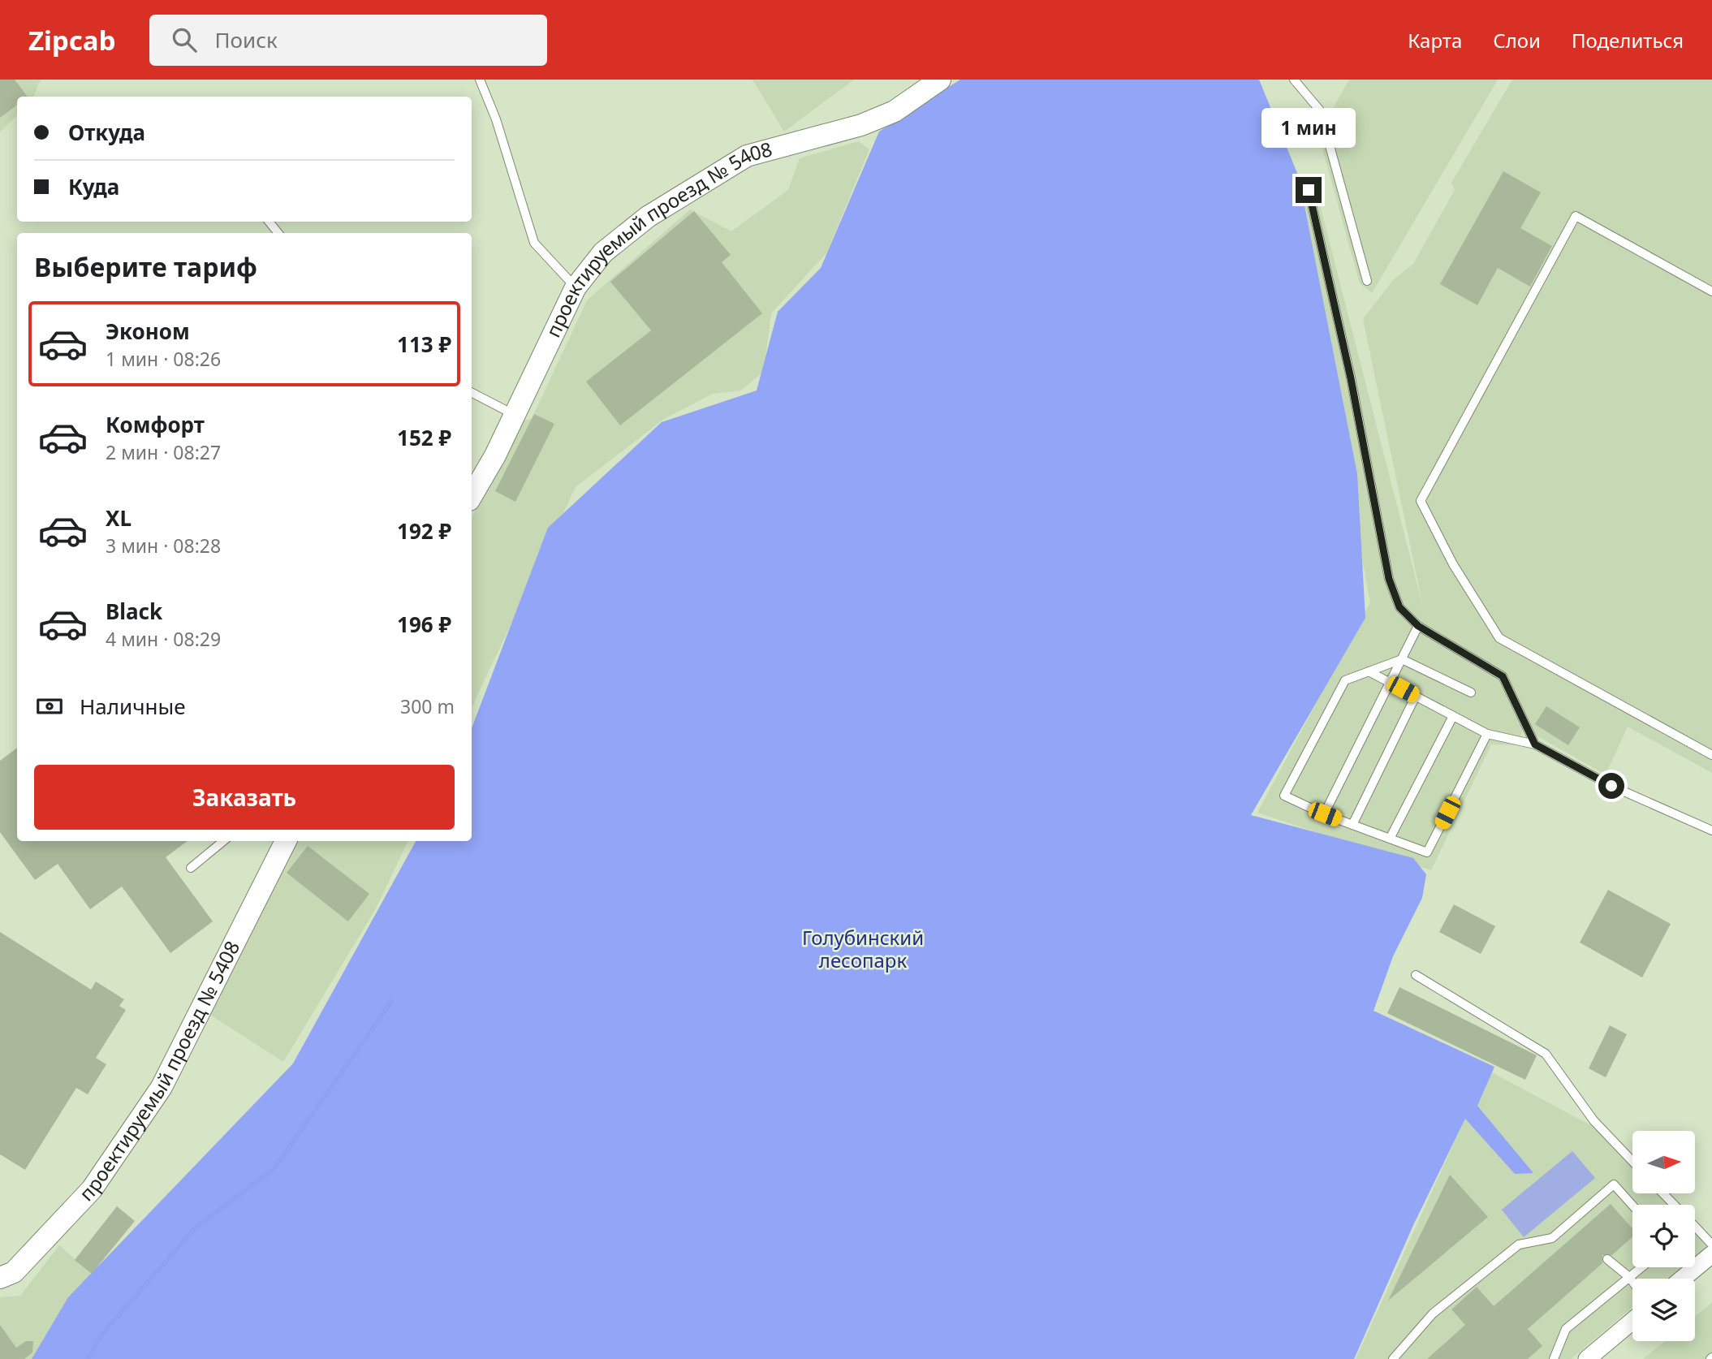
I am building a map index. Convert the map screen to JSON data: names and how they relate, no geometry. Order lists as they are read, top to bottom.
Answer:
{
  "streets": {
    "street": ["проектируемый проезд № 5408"]
  },
  "parks": ["Голубинский лесопарк"],
  "north": "right",
  "page": {
    "header": "Zipcab",
    "search": "Поиск",
    "nav": ["Карта", "Слои", "Поделиться"],
    "banner": ["Откуда", "Куда"],
    "bubble": "1 мин",
    "heading": "Выберите тариф",
    "list": [
      {
        "name": "Эконом",
        "note": "1 мин · 08:26",
        "value": "113 ₽"
      },
      {
        "name": "Комфорт",
        "note": "2 мин · 08:27",
        "value": "152 ₽"
      },
      {
        "name": "XL",
        "note": "3 мин · 08:28",
        "value": "192 ₽"
      },
      {
        "name": "Black",
        "note": "4 мин · 08:29",
        "value": "196 ₽"
      }
    ],
    "pay": ["Наличные", "300 m"],
    "buttons": "Заказать"
  }
}
